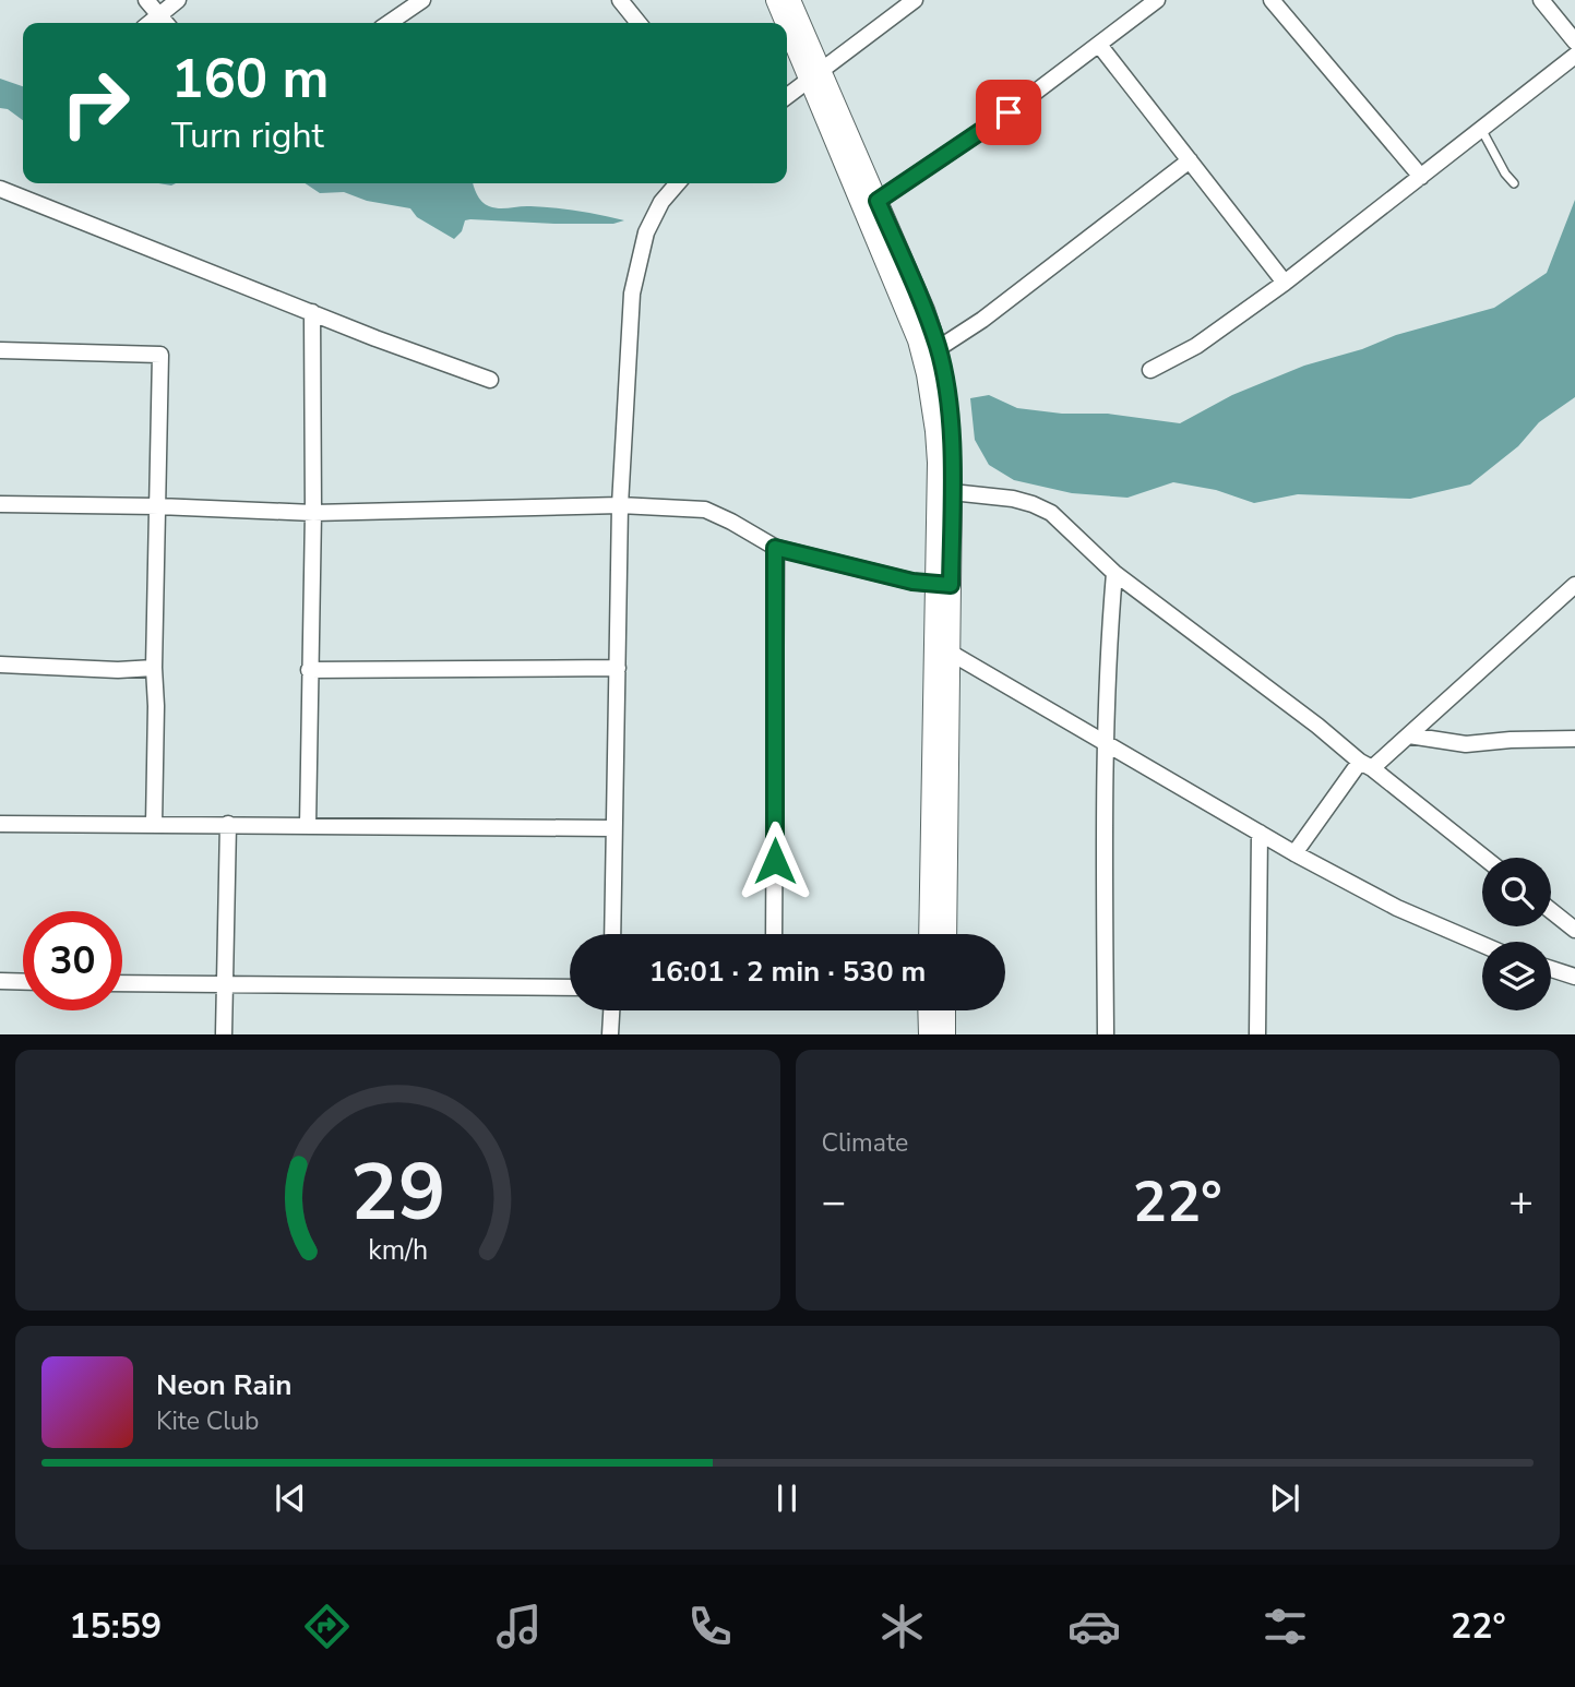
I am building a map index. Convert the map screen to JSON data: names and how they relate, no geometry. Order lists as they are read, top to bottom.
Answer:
{
  "page": {
    "turn": ["160 m", "Turn right"],
    "limit": "30",
    "trip": "16:01 · 2 min · 530 m",
    "tile": "Climate",
    "heat": ["−", "22°", "+"],
    "song": ["Neon Rain", "Kite Club"],
    "tabs": ["15:59", "22°"],
    "gauge": ["29", "km/h"]
  }
}
